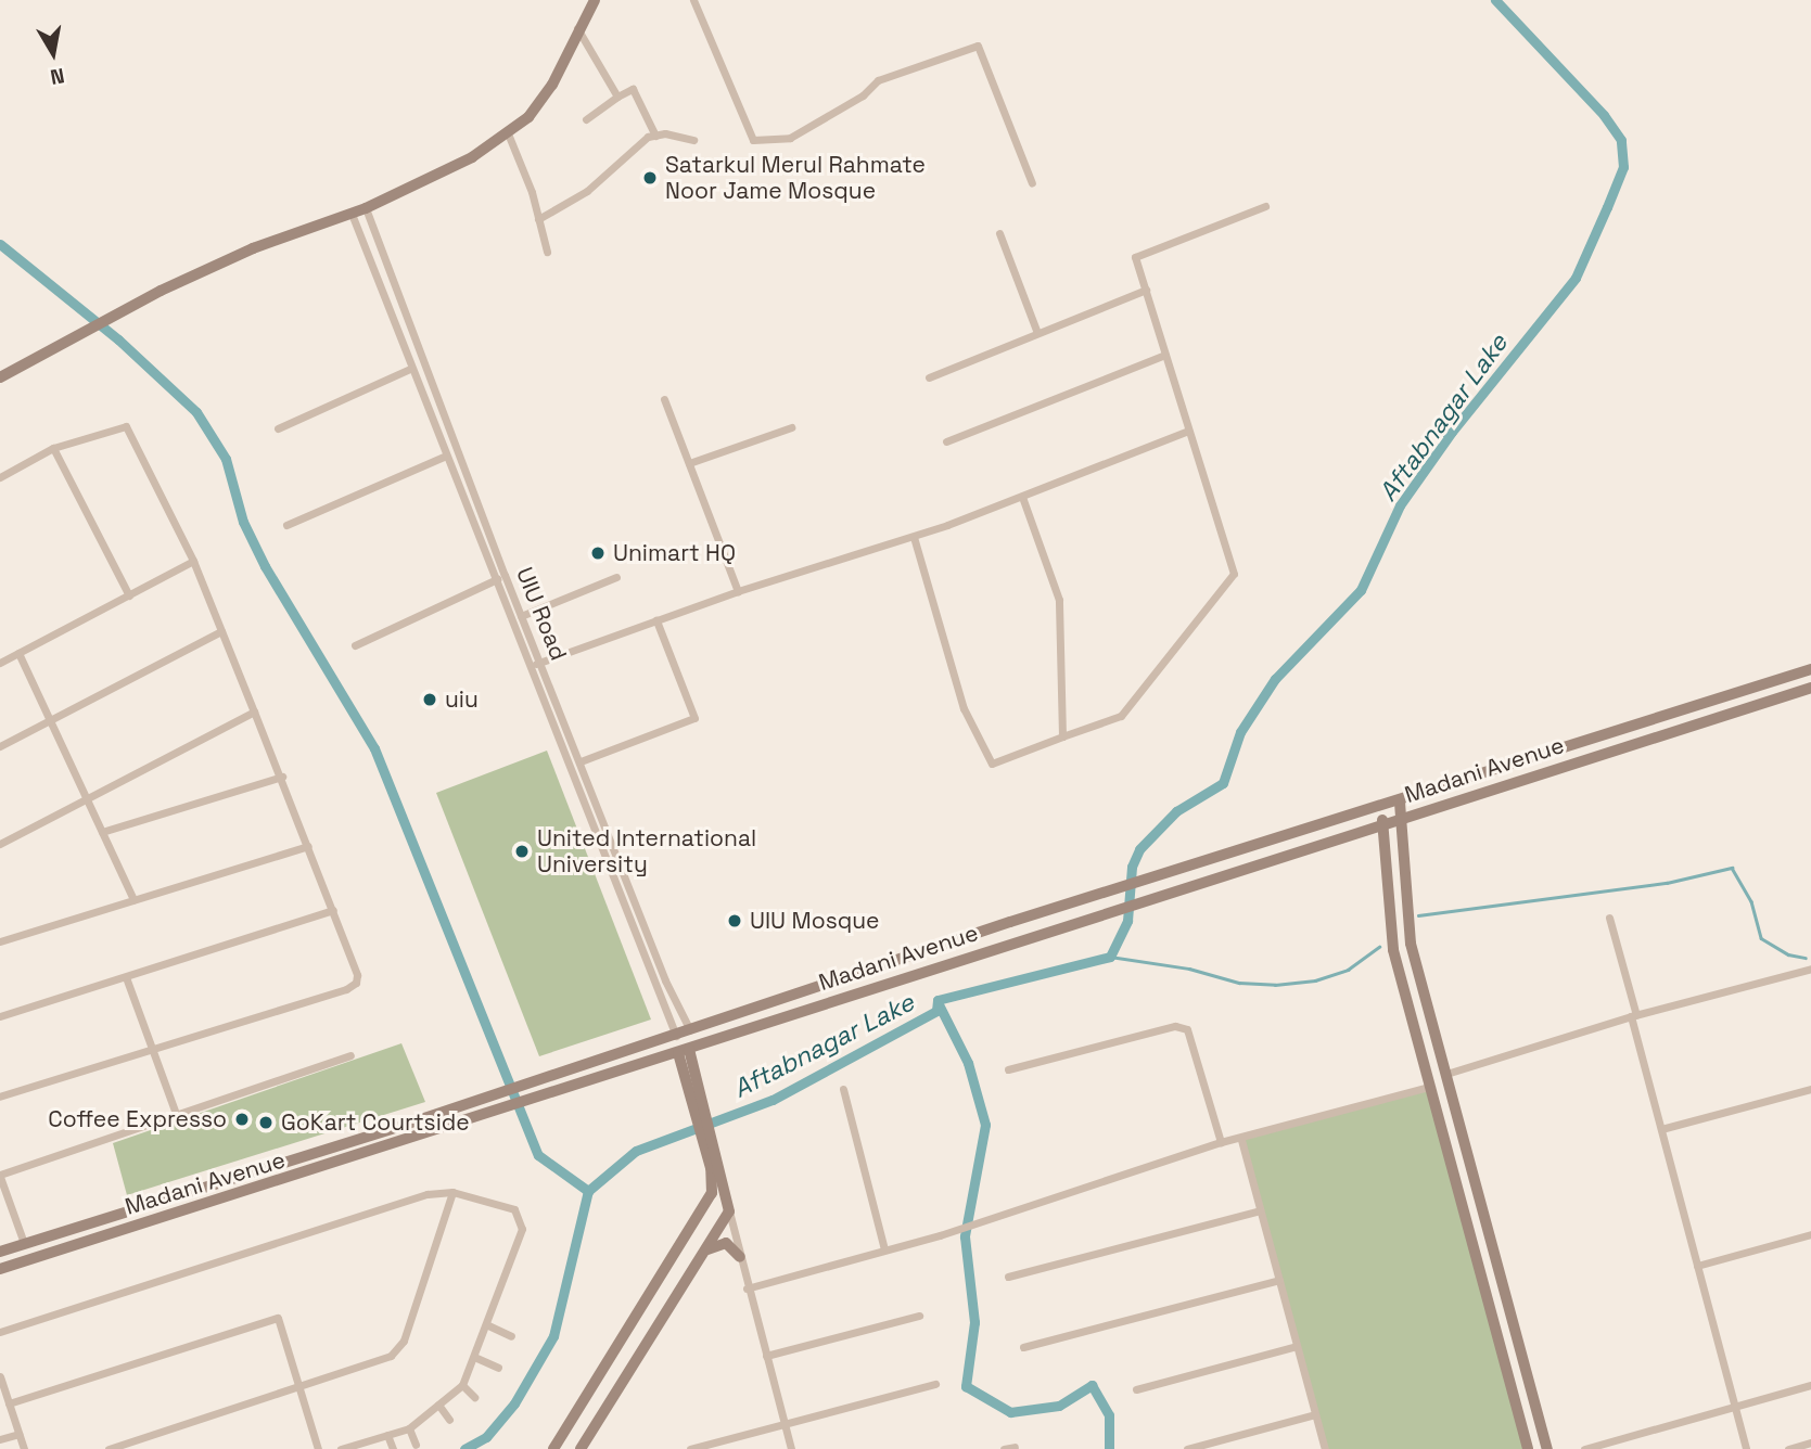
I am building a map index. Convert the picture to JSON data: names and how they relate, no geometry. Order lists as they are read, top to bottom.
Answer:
{
  "streets": {
    "main road": ["Madani Avenue"],
    "street": ["UIU Road"]
  },
  "crossings": [
    ["UIU Road", "Madani Avenue"]
  ],
  "water": ["Aftabnagar Lake"],
  "places": [
    "Satarkul Merul Rahmate Noor Jame Mosque",
    "Unimart HQ",
    "uiu",
    "United International University",
    "UIU Mosque",
    "Coffee Expresso",
    "GoKart Courtside"
  ],
  "north": "bottom"
}
